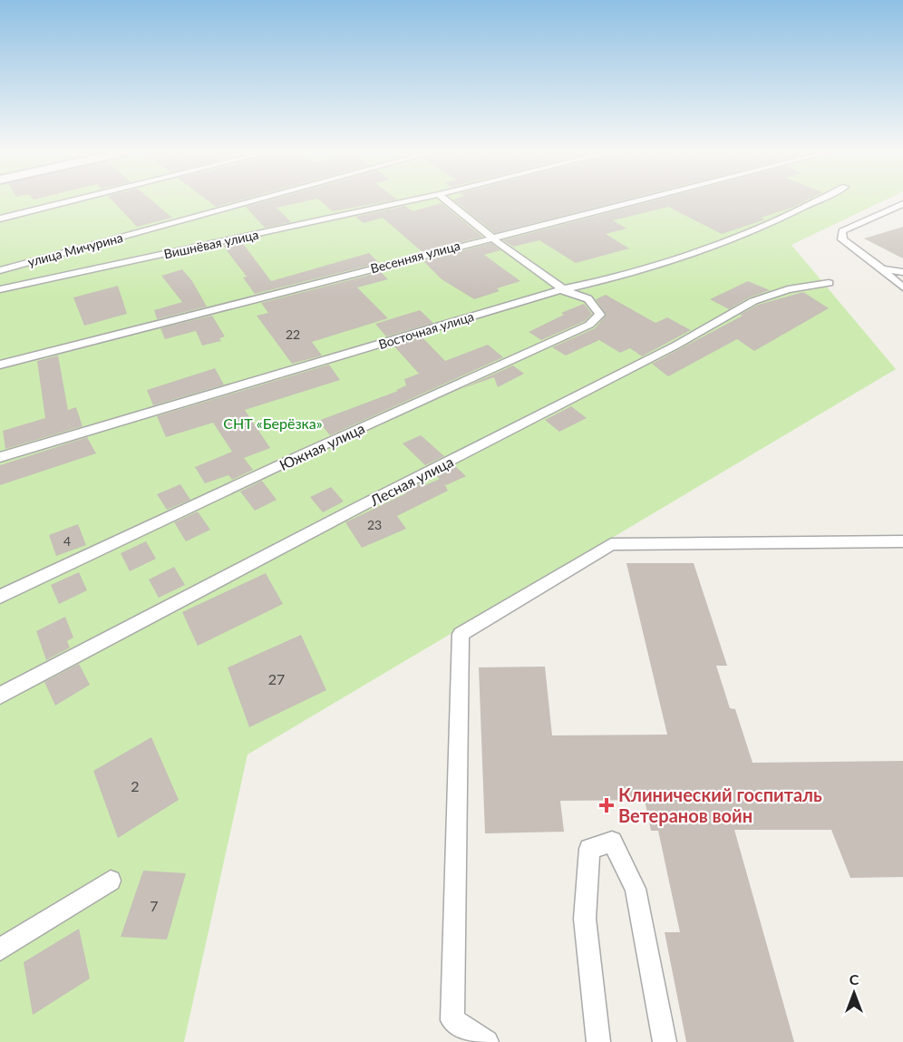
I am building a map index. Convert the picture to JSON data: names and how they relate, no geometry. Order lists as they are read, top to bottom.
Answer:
{
  "streets": {
    "lane": [
      "Вишнёвая улица",
      "улица Мичурина",
      "Весенняя улица",
      "Восточная улица",
      "Южная улица",
      "Лесная улица"
    ]
  },
  "crossings": [
    ["Восточная улица", "Южная улица"]
  ],
  "parks": ["СНТ «Берёзка»"],
  "places": {
    "health": ["Клинический госпиталь Ветеранов войн"]
  },
  "house_numbers": [
    "22",
    "23",
    "4",
    "27",
    "2",
    "7"
  ],
  "north": "top"
}
